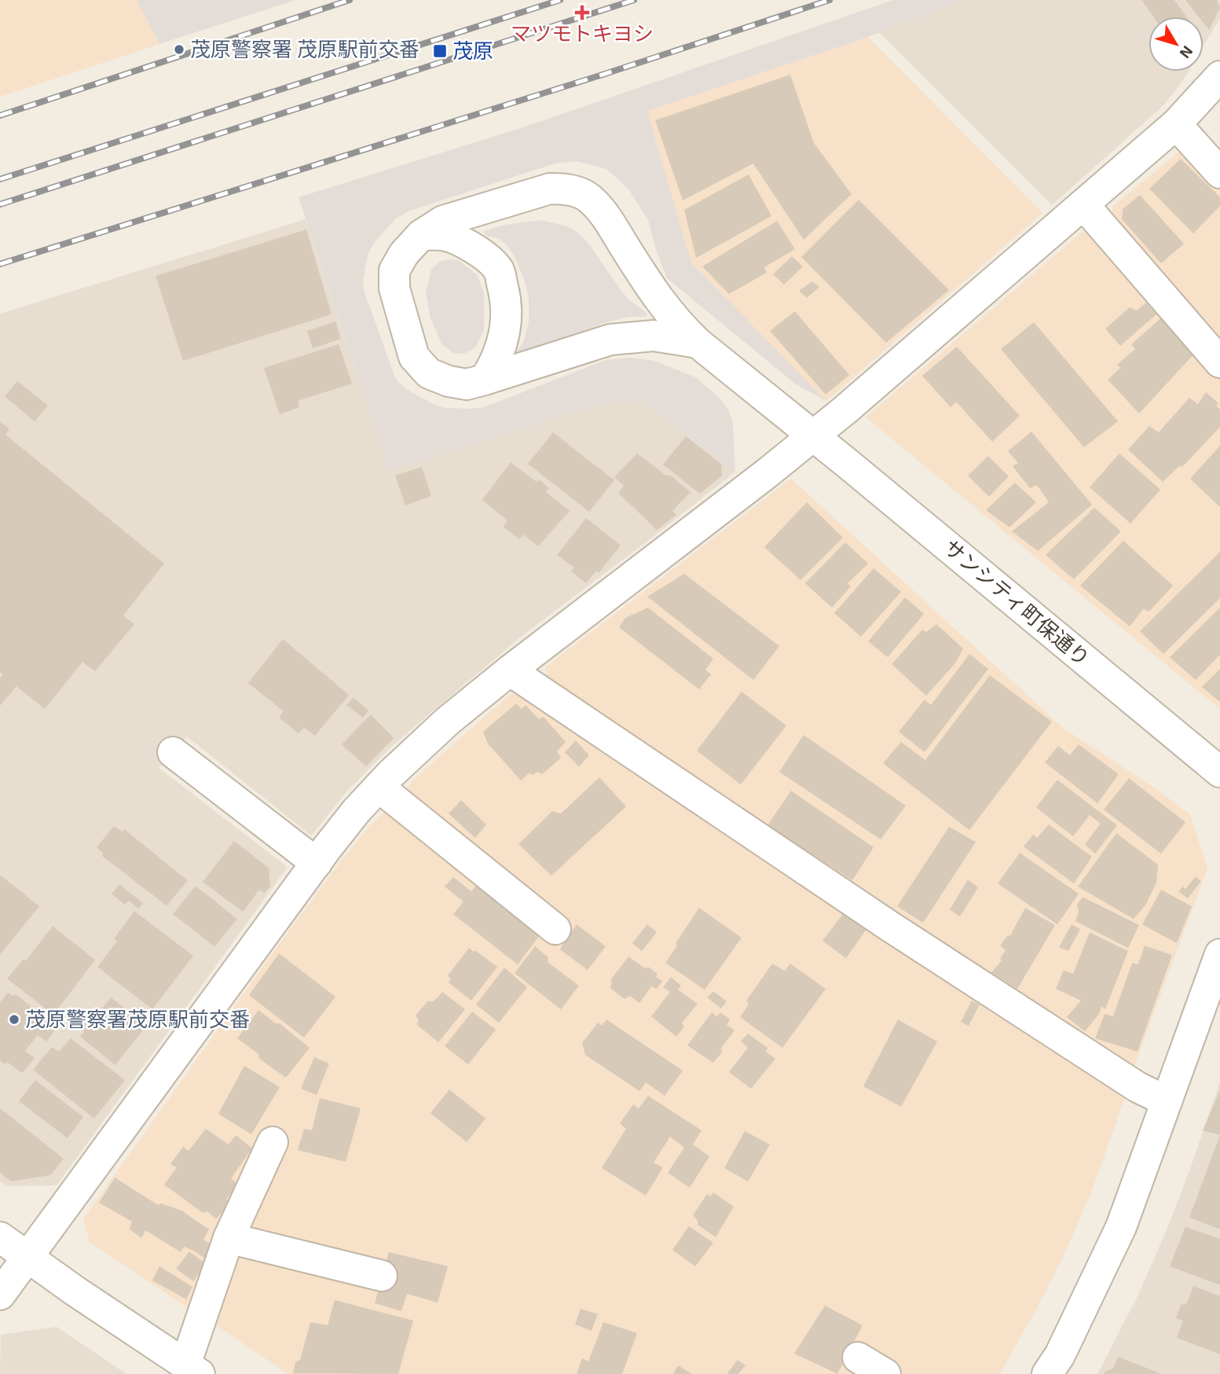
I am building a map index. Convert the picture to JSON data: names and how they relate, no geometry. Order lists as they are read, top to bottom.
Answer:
{
  "streets": {
    "street": ["サンシティ町保通り"]
  },
  "places": {
    "health": ["マツモトキヨシ"],
    "other": ["茂原警察署 茂原駅前交番", "茂原警察署茂原駅前交番"],
    "transit": ["茂原"]
  },
  "north": "bottom right"
}
